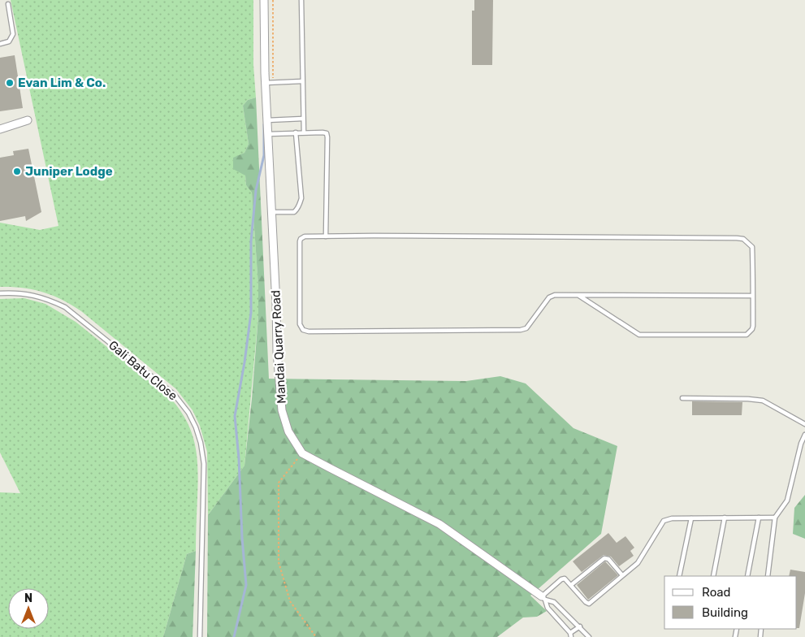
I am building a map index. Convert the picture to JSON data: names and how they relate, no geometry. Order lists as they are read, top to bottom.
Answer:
{
  "streets": {
    "street": ["Mandai Quarry Road"],
    "lane": ["Gali Batu Close"]
  },
  "places": ["Evan Lim & Co.", "Juniper Lodge"],
  "legend": ["Road", "Building"],
  "north": "top"
}
